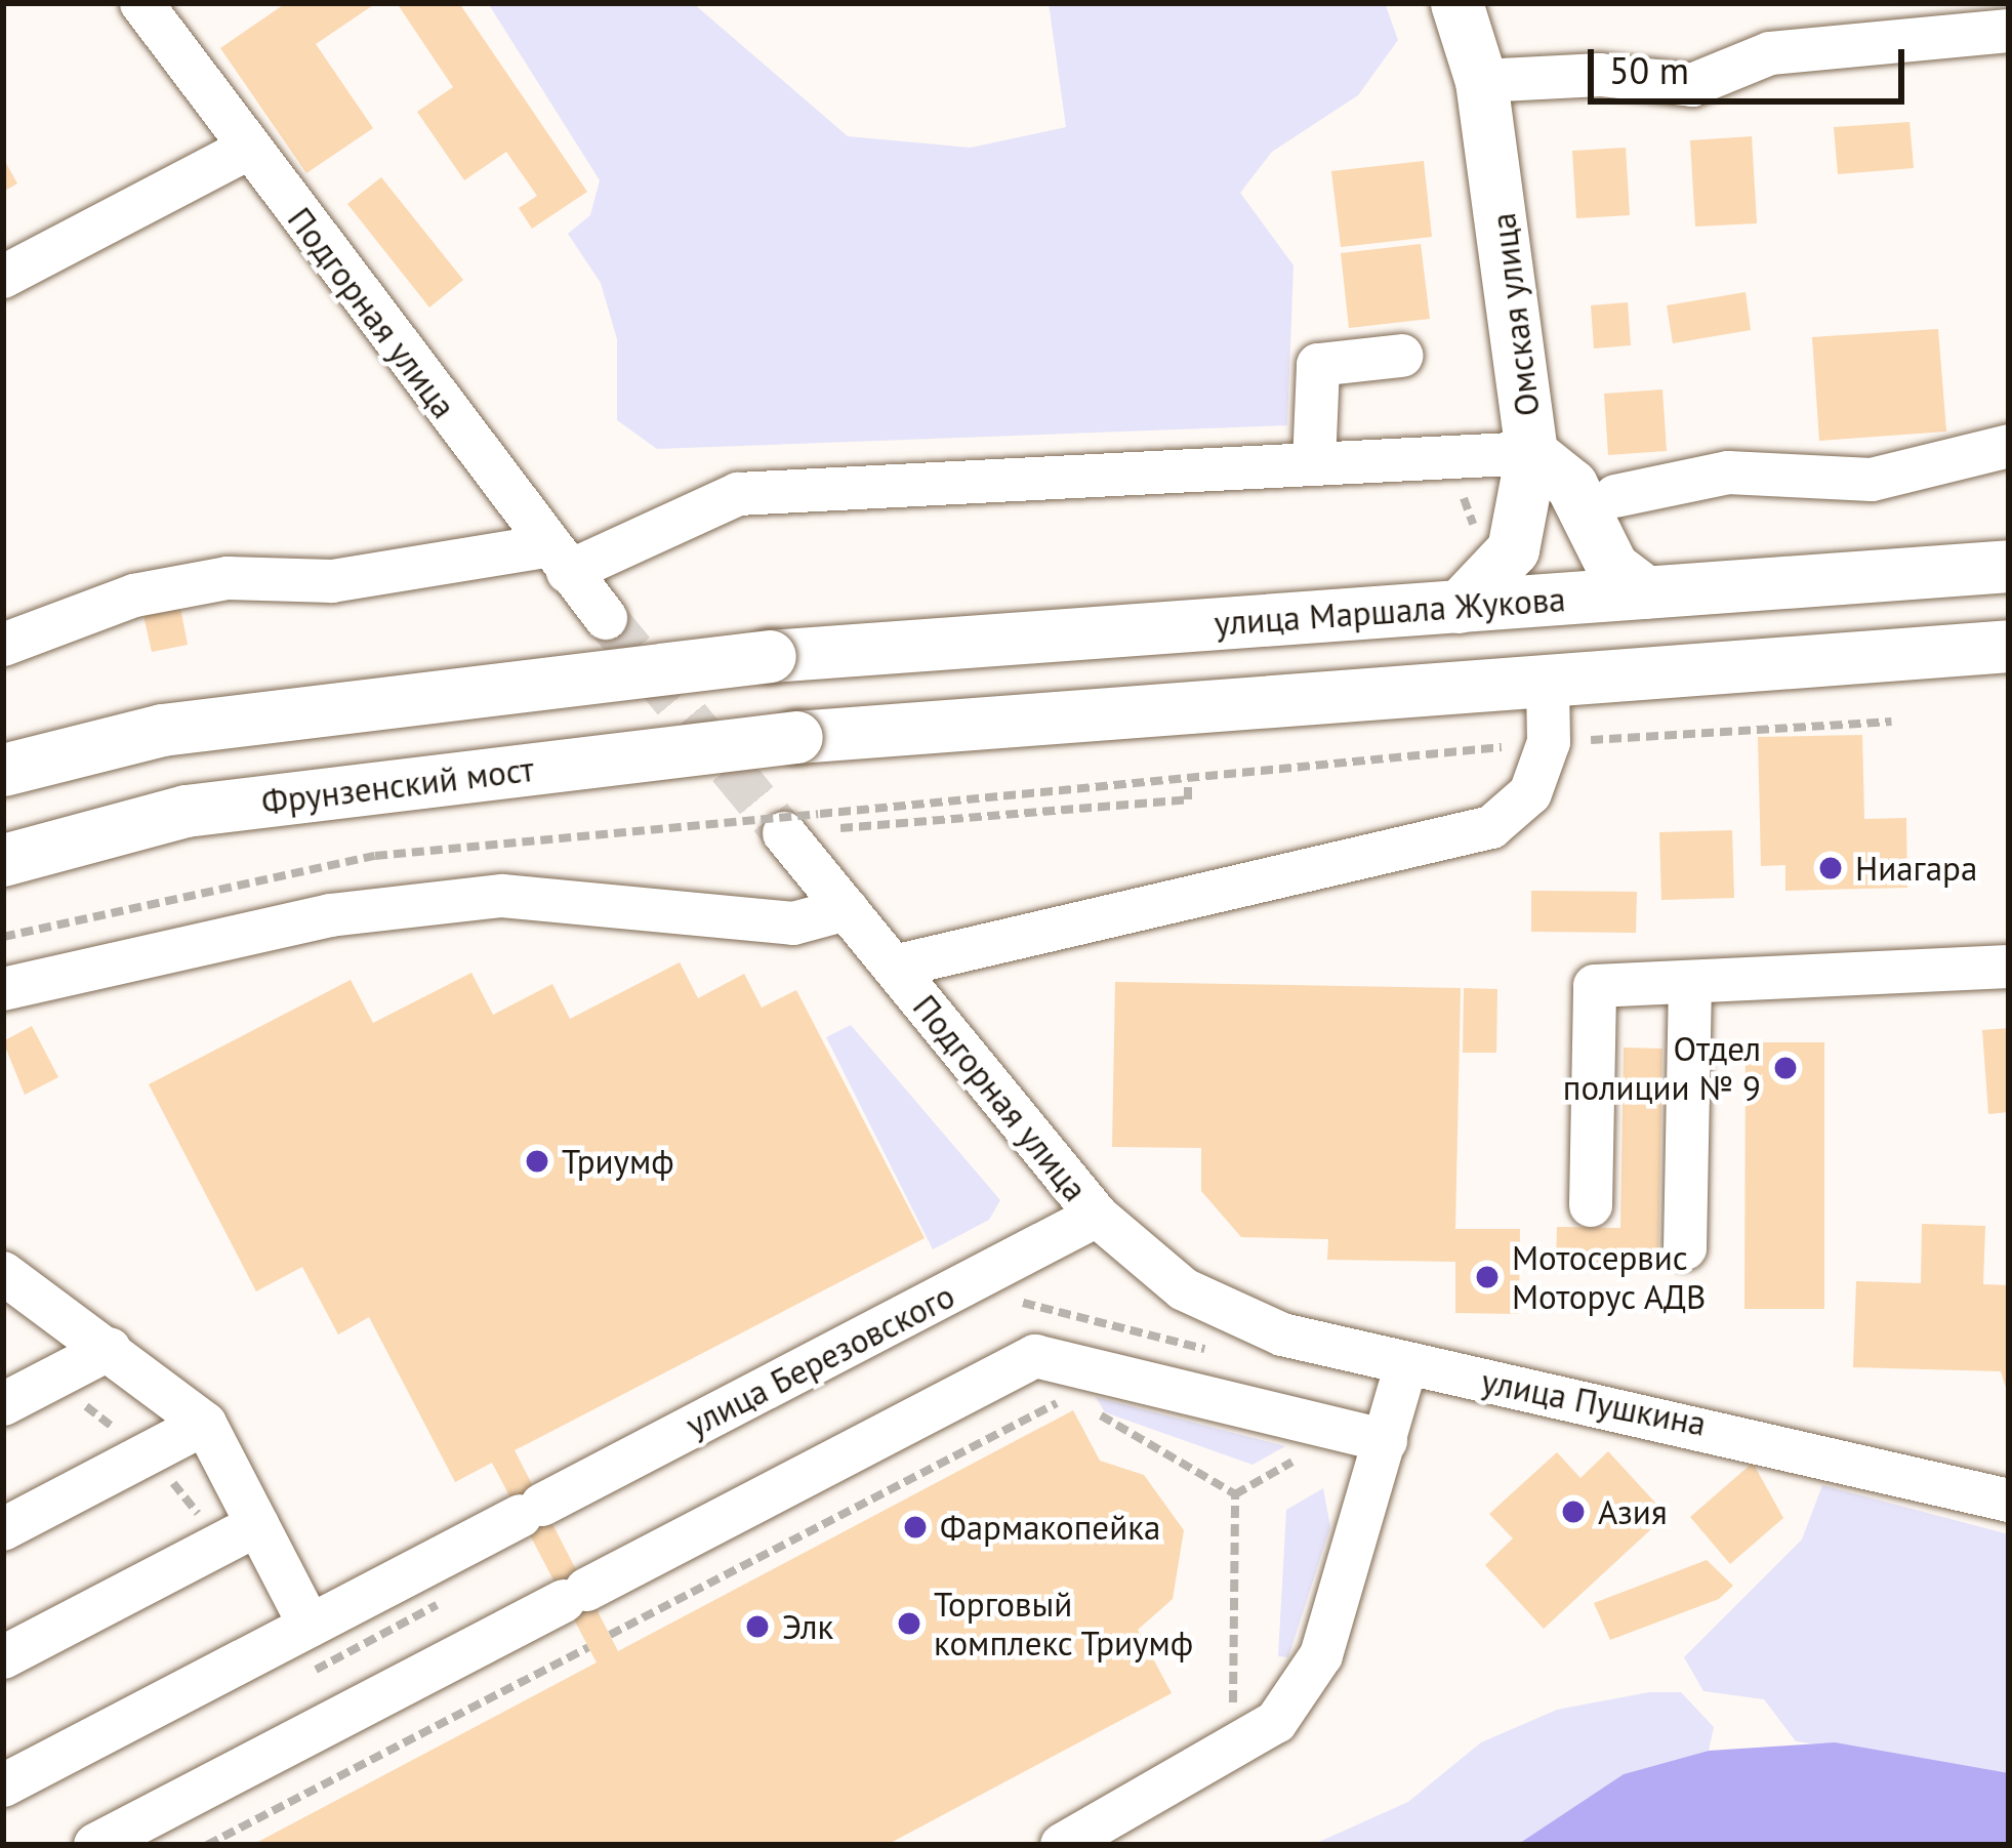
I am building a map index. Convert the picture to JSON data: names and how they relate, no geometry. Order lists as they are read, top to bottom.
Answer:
{
  "streets": {
    "main road": ["Омская улица", "улица Маршала Жукова", "Фрунзенский мост"],
    "street": ["Подгорная улица", "улица Березовского", "улица Пушкина"]
  },
  "crossings": [
    ["Подгорная улица", "улица Березовского"],
    ["Подгорная улица", "улица Пушкина"],
    ["Омская улица", "улица Маршала Жукова"]
  ],
  "places": [
    "Ниагара",
    "Отдел полиции № 9",
    "Триумф",
    "Мотосервис Моторус АДВ",
    "Азия",
    "Фармакопейка",
    "Торговый комплекс Триумф",
    "Элк"
  ],
  "scale_bar": "50 m"
}
